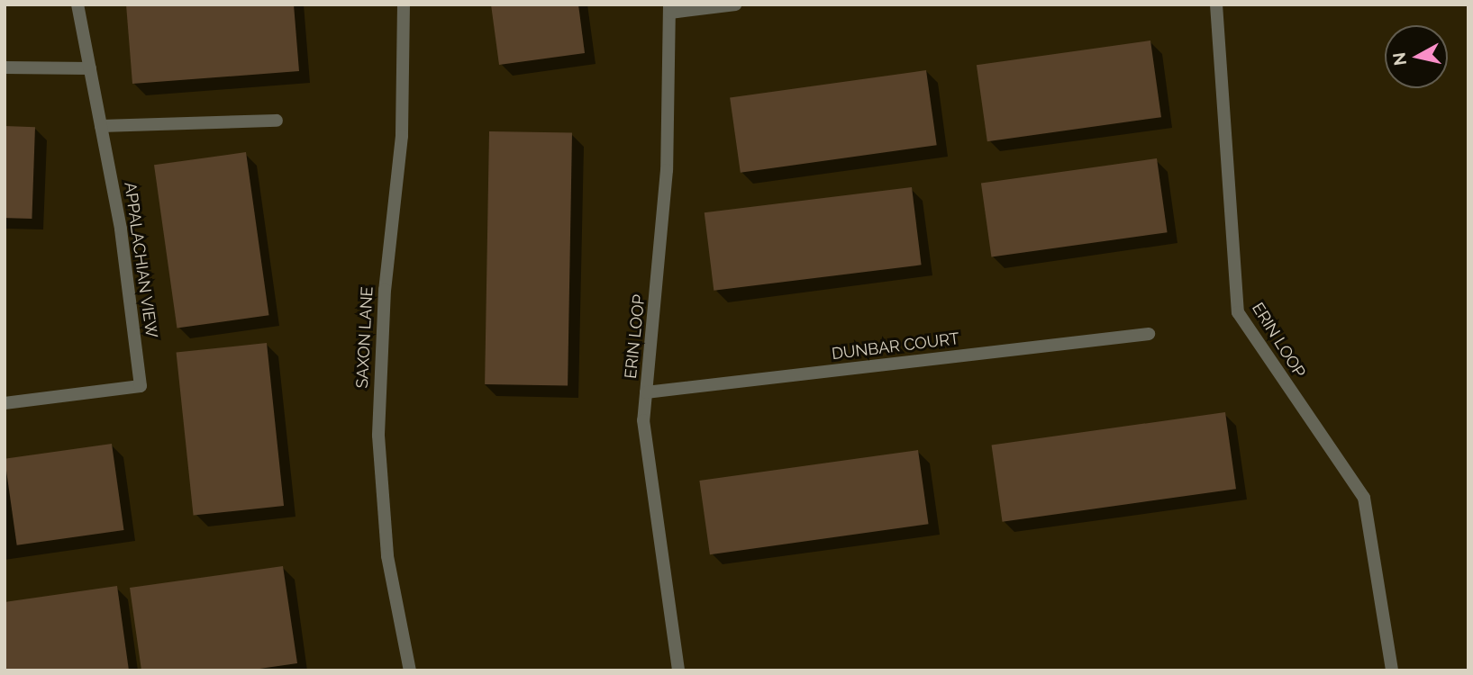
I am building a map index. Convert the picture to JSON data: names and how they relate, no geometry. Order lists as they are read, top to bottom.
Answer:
{
  "streets": {
    "street": [
      "APPALACHIAN VIEW",
      "ERIN LOOP",
      "SAXON LANE",
      "DUNBAR COURT"
    ]
  },
  "crossings": [
    ["ERIN LOOP", "DUNBAR COURT"]
  ],
  "north": "left"
}
